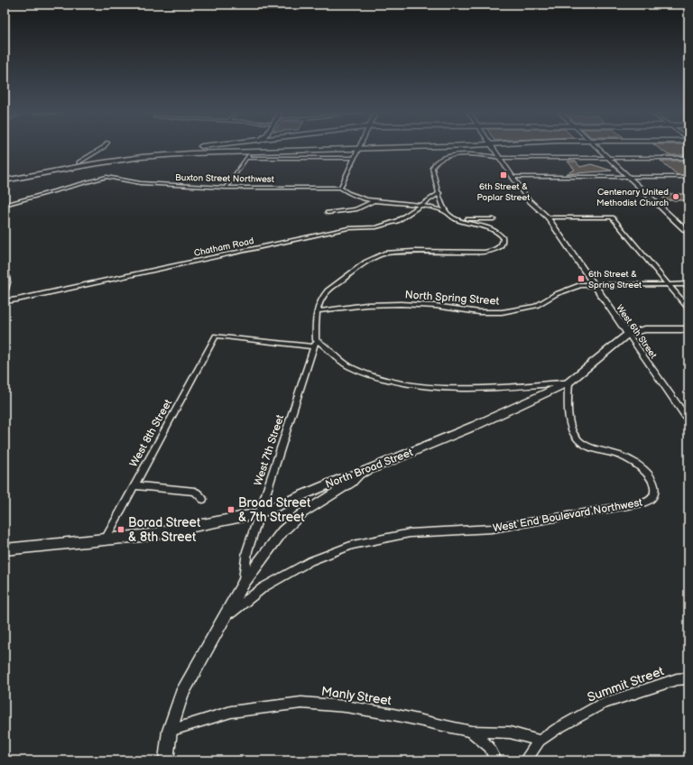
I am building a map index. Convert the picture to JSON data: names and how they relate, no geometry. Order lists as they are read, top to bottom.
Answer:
{
  "streets": {
    "main road": ["North Broad Street"],
    "street": [
      "Buxton Street Northwest",
      "Chatham Road",
      "North Spring Street",
      "West 6th Street",
      "West 8th Street",
      "West 7th Street",
      "West End Boulevard Northwest",
      "Summit Street",
      "Manly Street"
    ]
  },
  "crossings": [
    ["Buxton Street Northwest", "Chatham Road"],
    ["North Spring Street", "West 6th Street"],
    ["West 6th Street", "North Broad Street"],
    ["West 8th Street", "West 7th Street"],
    ["West 8th Street", "North Broad Street"],
    ["West 7th Street", "North Broad Street"],
    ["North Broad Street", "West End Boulevard Northwest"],
    ["Summit Street", "Manly Street"]
  ],
  "places": {
    "transit": [
      "6th Street & Poplar Street",
      "6th Street & Spring Street",
      "Broad Street & 7th Street",
      "Borad Street & 8th Street"
    ],
    "other": ["Centenary United Methodist Church"]
  }
}
